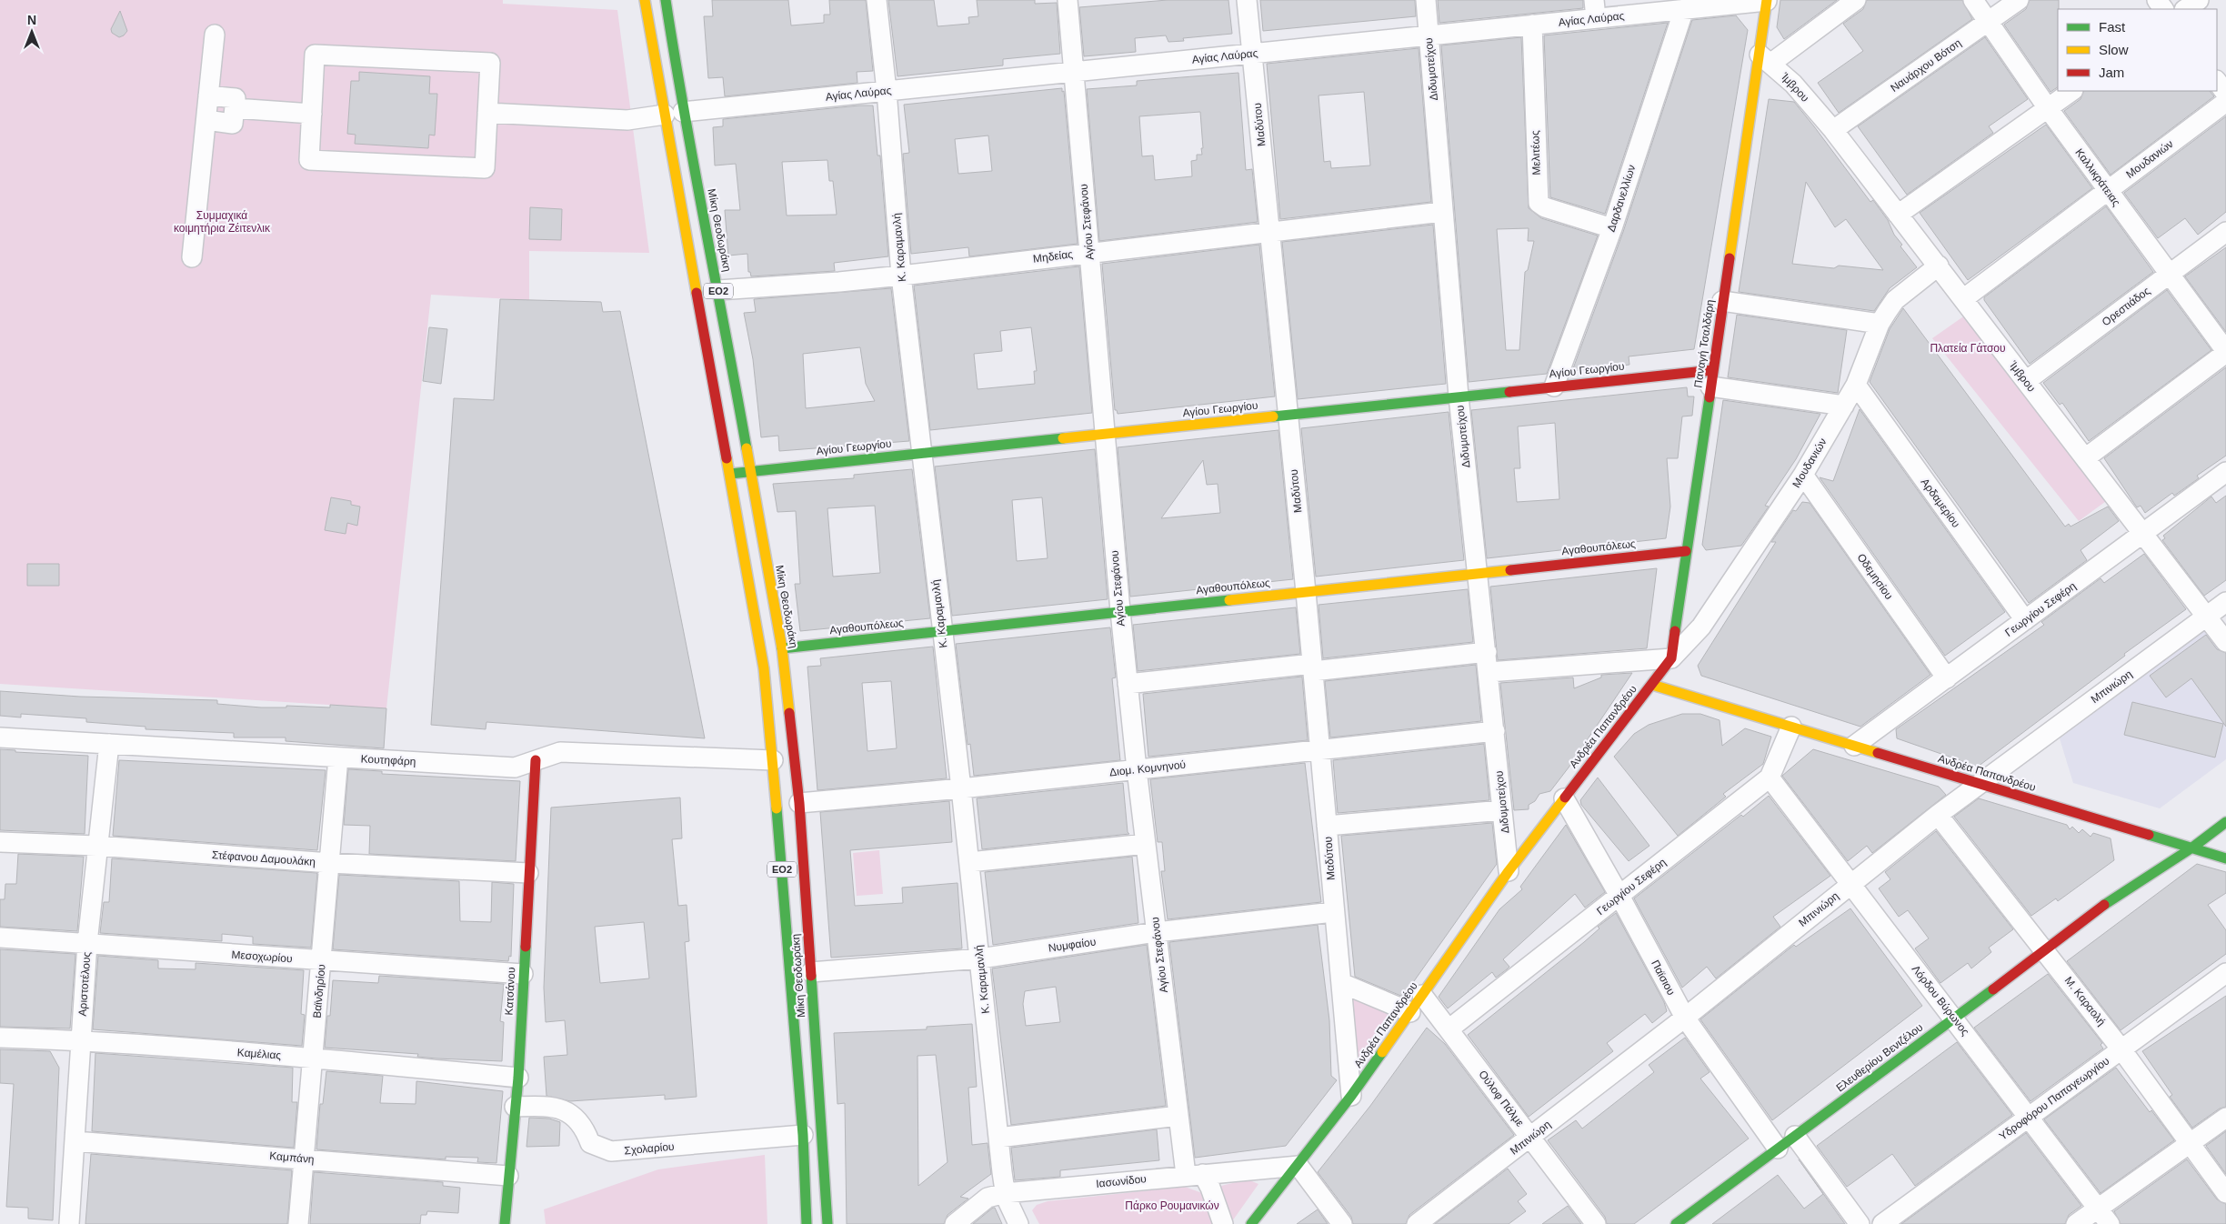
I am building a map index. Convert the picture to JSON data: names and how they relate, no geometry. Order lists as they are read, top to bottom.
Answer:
{
  "streets": {
    "main road": [
      "Μίκη Θεοδωράκη",
      "ΕΟ2",
      "Παναγή Τσαλδάρη",
      "Αγίου Γεωργίου",
      "Αγαθουπόλεως",
      "Ανδρέα Παπανδρέου",
      "Κατσάνου",
      "Ελευθερίου Βενιζέλου"
    ],
    "street": [
      "Αγίας Λαύρας",
      "Ναυάρχου Βότση",
      "Διδυμοτείχου",
      "Ίμβρου",
      "Μαδύτου",
      "Μελιτέως",
      "Μουδανιών",
      "Καλλικράτειας",
      "Δαρδανελλίων",
      "Αγίου Στεφάνου",
      "Κ. Καραμανλή",
      "Μηδείας",
      "Ορεστιάδος",
      "Αρδαμερίου",
      "Οδεμησίου",
      "Γεωργίου Σεφέρη",
      "Μπινιώρη",
      "Κουτηφάρη",
      "Διομ. Κομνηνού",
      "Στέφανου Δαμουλάκη",
      "Νυμφαίου",
      "Μεσοχωρίου",
      "Παϊσιου",
      "Αριστοτέλους",
      "Βαϊνδηρίου",
      "Λόρδου Βύρωνος",
      "Μ. Καραολή",
      "Καμέλιας",
      "Ούλοφ Πάλμε",
      "Υδροφόρου Παπαγεωργίου",
      "Σχολαρίου",
      "Καμπάνη",
      "Ιασωνίδου"
    ]
  },
  "crossings": [
    ["Αγίας Λαύρας", "Διδυμοτείχου"],
    ["Αγίας Λαύρας", "Μαδύτου"],
    ["Αγίας Λαύρας", "Μελιτέως"],
    ["Αγίας Λαύρας", "Δαρδανελλίων"],
    ["Αγίας Λαύρας", "Αγίου Στεφάνου"],
    ["Αγίας Λαύρας", "Μίκη Θεοδωράκη"],
    ["Αγίας Λαύρας", "Κ. Καραμανλή"],
    ["Αγίας Λαύρας", "Παναγή Τσαλδάρη"],
    ["Ναυάρχου Βότση", "Ίμβρου"],
    ["Ναυάρχου Βότση", "Καλλικράτειας"],
    ["Διδυμοτείχου", "Μηδείας"],
    ["Διδυμοτείχου", "Αγίου Γεωργίου"],
    ["Διδυμοτείχου", "Αγαθουπόλεως"],
    ["Διδυμοτείχου", "Ανδρέα Παπανδρέου"],
    ["Διδυμοτείχου", "Διομ. Κομνηνού"],
    ["Ίμβρου", "Μουδανιών"],
    ["Ίμβρου", "Ορεστιάδος"],
    ["Ίμβρου", "Παναγή Τσαλδάρη"],
    ["Ίμβρου", "Γεωργίου Σεφέρη"],
    ["Ίμβρου", "Μπινιώρη"],
    ["Μαδύτου", "Μηδείας"],
    ["Μαδύτου", "Αγίου Γεωργίου"],
    ["Μαδύτου", "Αγαθουπόλεως"],
    ["Μαδύτου", "Ανδρέα Παπανδρέου"],
    ["Μαδύτου", "Διομ. Κομνηνού"],
    ["Μαδύτου", "Νυμφαίου"],
    ["Μελιτέως", "Δαρδανελλίων"],
    ["Μουδανιών", "Καλλικράτειας"],
    ["Μουδανιών", "Παναγή Τσαλδάρη"],
    ["Μουδανιών", "Αρδαμερίου"],
    ["Μουδανιών", "Οδεμησίου"],
    ["Καλλικράτειας", "Ορεστιάδος"],
    ["Δαρδανελλίων", "Αγίου Γεωργίου"],
    ["Αγίου Στεφάνου", "Μηδείας"],
    ["Αγίου Στεφάνου", "Αγίου Γεωργίου"],
    ["Αγίου Στεφάνου", "Αγαθουπόλεως"],
    ["Αγίου Στεφάνου", "Διομ. Κομνηνού"],
    ["Αγίου Στεφάνου", "Νυμφαίου"],
    ["Αγίου Στεφάνου", "Ιασωνίδου"],
    ["Μίκη Θεοδωράκη", "Μηδείας"],
    ["Μίκη Θεοδωράκη", "Αγίου Γεωργίου"],
    ["Μίκη Θεοδωράκη", "Αγαθουπόλεως"],
    ["Μίκη Θεοδωράκη", "Κουτηφάρη"],
    ["Μίκη Θεοδωράκη", "Διομ. Κομνηνού"],
    ["Μίκη Θεοδωράκη", "Νυμφαίου"],
    ["Μίκη Θεοδωράκη", "Σχολαρίου"],
    ["Κ. Καραμανλή", "Μηδείας"],
    ["Κ. Καραμανλή", "Αγίου Γεωργίου"],
    ["Κ. Καραμανλή", "Αγαθουπόλεως"],
    ["Κ. Καραμανλή", "Διομ. Κομνηνού"],
    ["Κ. Καραμανλή", "Νυμφαίου"],
    ["Κ. Καραμανλή", "Ιασωνίδου"],
    ["Παναγή Τσαλδάρη", "Αγίου Γεωργίου"],
    ["Παναγή Τσαλδάρη", "Αγαθουπόλεως"],
    ["Παναγή Τσαλδάρη", "Ανδρέα Παπανδρέου"],
    ["Αρδαμερίου", "Γεωργίου Σεφέρη"],
    ["Οδεμησίου", "Γεωργίου Σεφέρη"],
    ["Γεωργίου Σεφέρη", "Ανδρέα Παπανδρέου"],
    ["Γεωργίου Σεφέρη", "Παϊσιου"],
    ["Γεωργίου Σεφέρη", "Λόρδου Βύρωνος"],
    ["Γεωργίου Σεφέρη", "Ούλοφ Πάλμε"],
    ["Μπινιώρη", "Ανδρέα Παπανδρέου"],
    ["Μπινιώρη", "Παϊσιου"],
    ["Μπινιώρη", "Λόρδου Βύρωνος"],
    ["Μπινιώρη", "Μ. Καραολή"],
    ["Μπινιώρη", "Ούλοφ Πάλμε"],
    ["Ανδρέα Παπανδρέου", "Παϊσιου"],
    ["Ανδρέα Παπανδρέου", "Ελευθερίου Βενιζέλου"],
    ["Ανδρέα Παπανδρέου", "Ούλοφ Πάλμε"],
    ["Ανδρέα Παπανδρέου", "Ιασωνίδου"],
    ["Κουτηφάρη", "Αριστοτέλους"],
    ["Κουτηφάρη", "Βαϊνδηρίου"],
    ["Κουτηφάρη", "Κατσάνου"],
    ["Στέφανου Δαμουλάκη", "Αριστοτέλους"],
    ["Στέφανου Δαμουλάκη", "Βαϊνδηρίου"],
    ["Στέφανου Δαμουλάκη", "Κατσάνου"],
    ["Μεσοχωρίου", "Αριστοτέλους"],
    ["Μεσοχωρίου", "Βαϊνδηρίου"],
    ["Μεσοχωρίου", "Κατσάνου"],
    ["Παϊσιου", "Ελευθερίου Βενιζέλου"],
    ["Αριστοτέλους", "Καμέλιας"],
    ["Αριστοτέλους", "Καμπάνη"],
    ["Βαϊνδηρίου", "Καμέλιας"],
    ["Βαϊνδηρίου", "Καμπάνη"],
    ["Κατσάνου", "Καμέλιας"],
    ["Κατσάνου", "Σχολαρίου"],
    ["Κατσάνου", "Καμπάνη"],
    ["Λόρδου Βύρωνος", "Ελευθερίου Βενιζέλου"],
    ["Λόρδου Βύρωνος", "Υδροφόρου Παπαγεωργίου"],
    ["Μ. Καραολή", "Ελευθερίου Βενιζέλου"],
    ["Μ. Καραολή", "Υδροφόρου Παπαγεωργίου"]
  ],
  "parks": ["Συμμαχικά κοιμητήρια Ζέιτενλικ", "Πλατεία Γάτσου", "Πάρκο Ρουμανικών"],
  "legend": ["Fast", "Slow", "Jam"],
  "north": "top"
}
